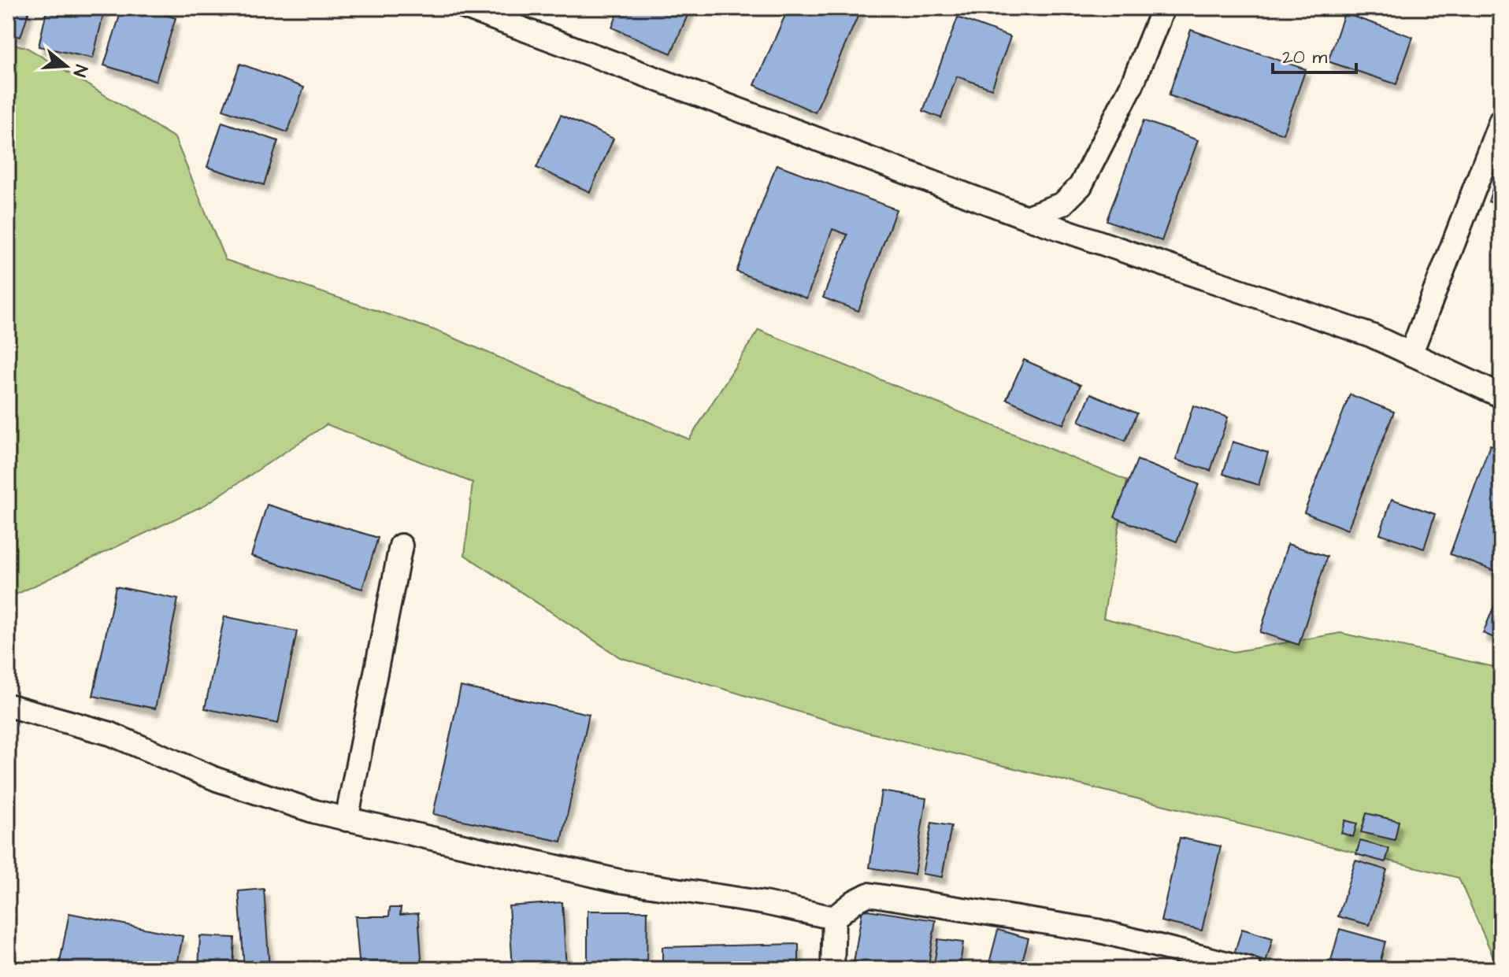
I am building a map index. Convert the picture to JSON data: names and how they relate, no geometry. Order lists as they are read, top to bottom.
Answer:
{
  "scale_bar": "20 m",
  "north": "right"
}
